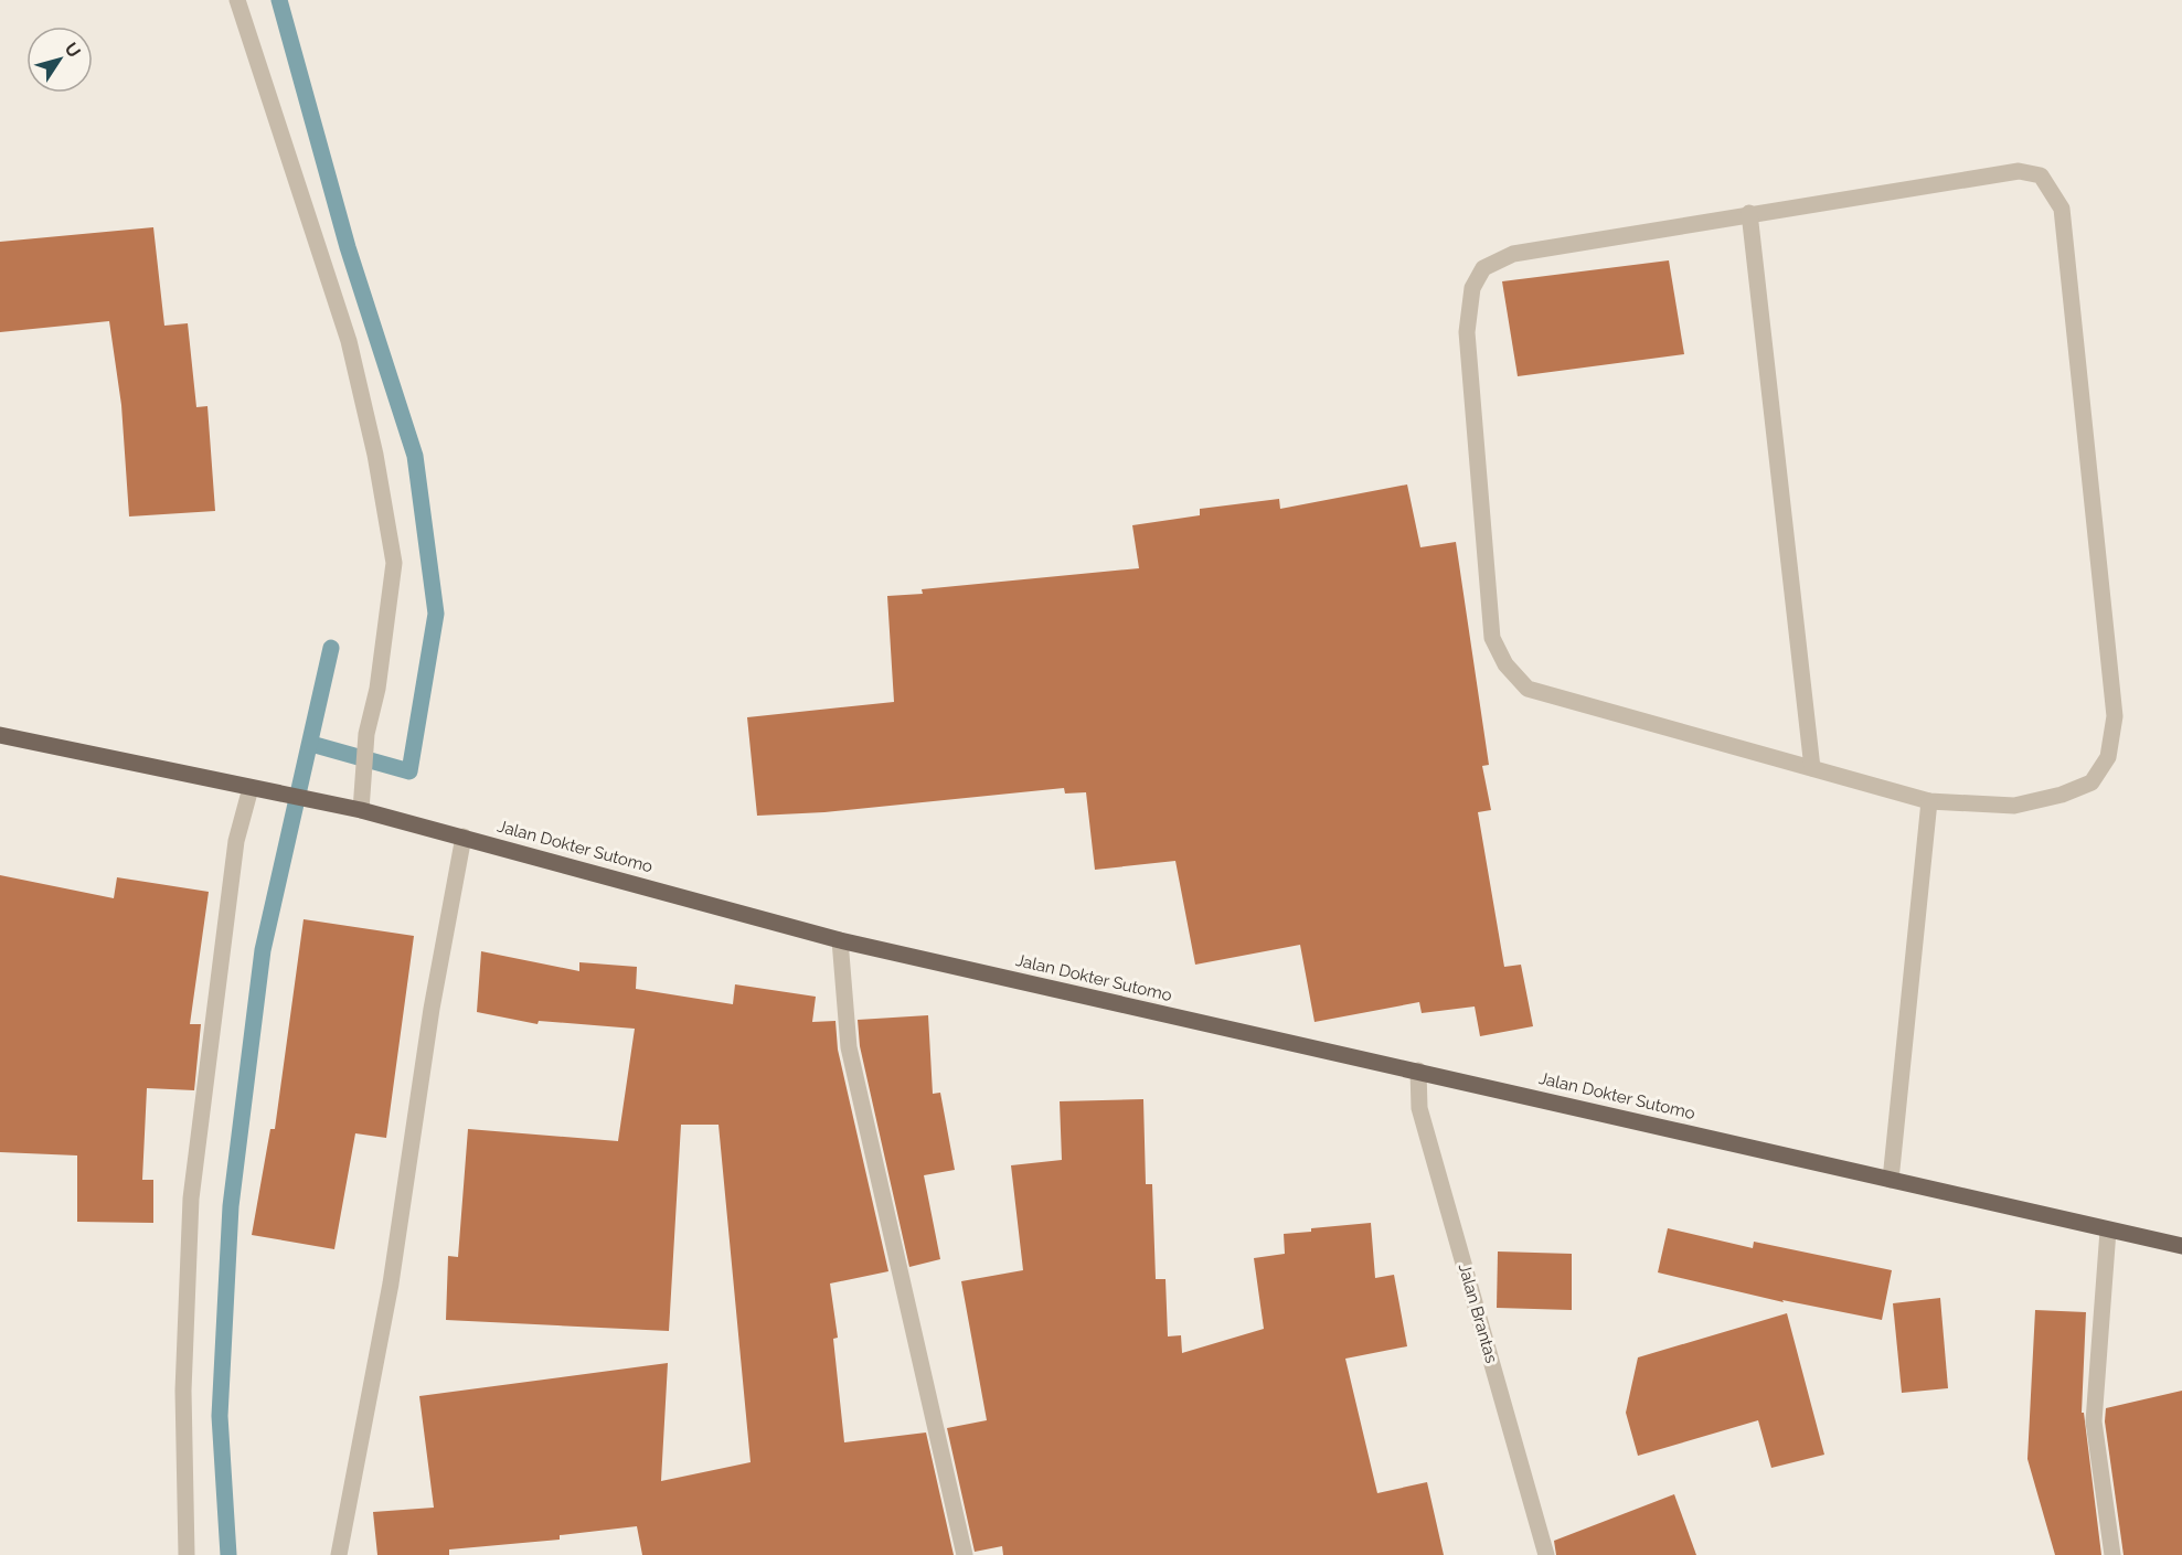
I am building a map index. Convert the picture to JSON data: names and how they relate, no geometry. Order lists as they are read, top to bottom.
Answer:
{
  "streets": {
    "main road": ["Jalan Dokter Sutomo"],
    "street": ["Jalan Brantas"]
  },
  "crossings": [
    ["Jalan Dokter Sutomo", "Jalan Brantas"]
  ],
  "north": "top right"
}
